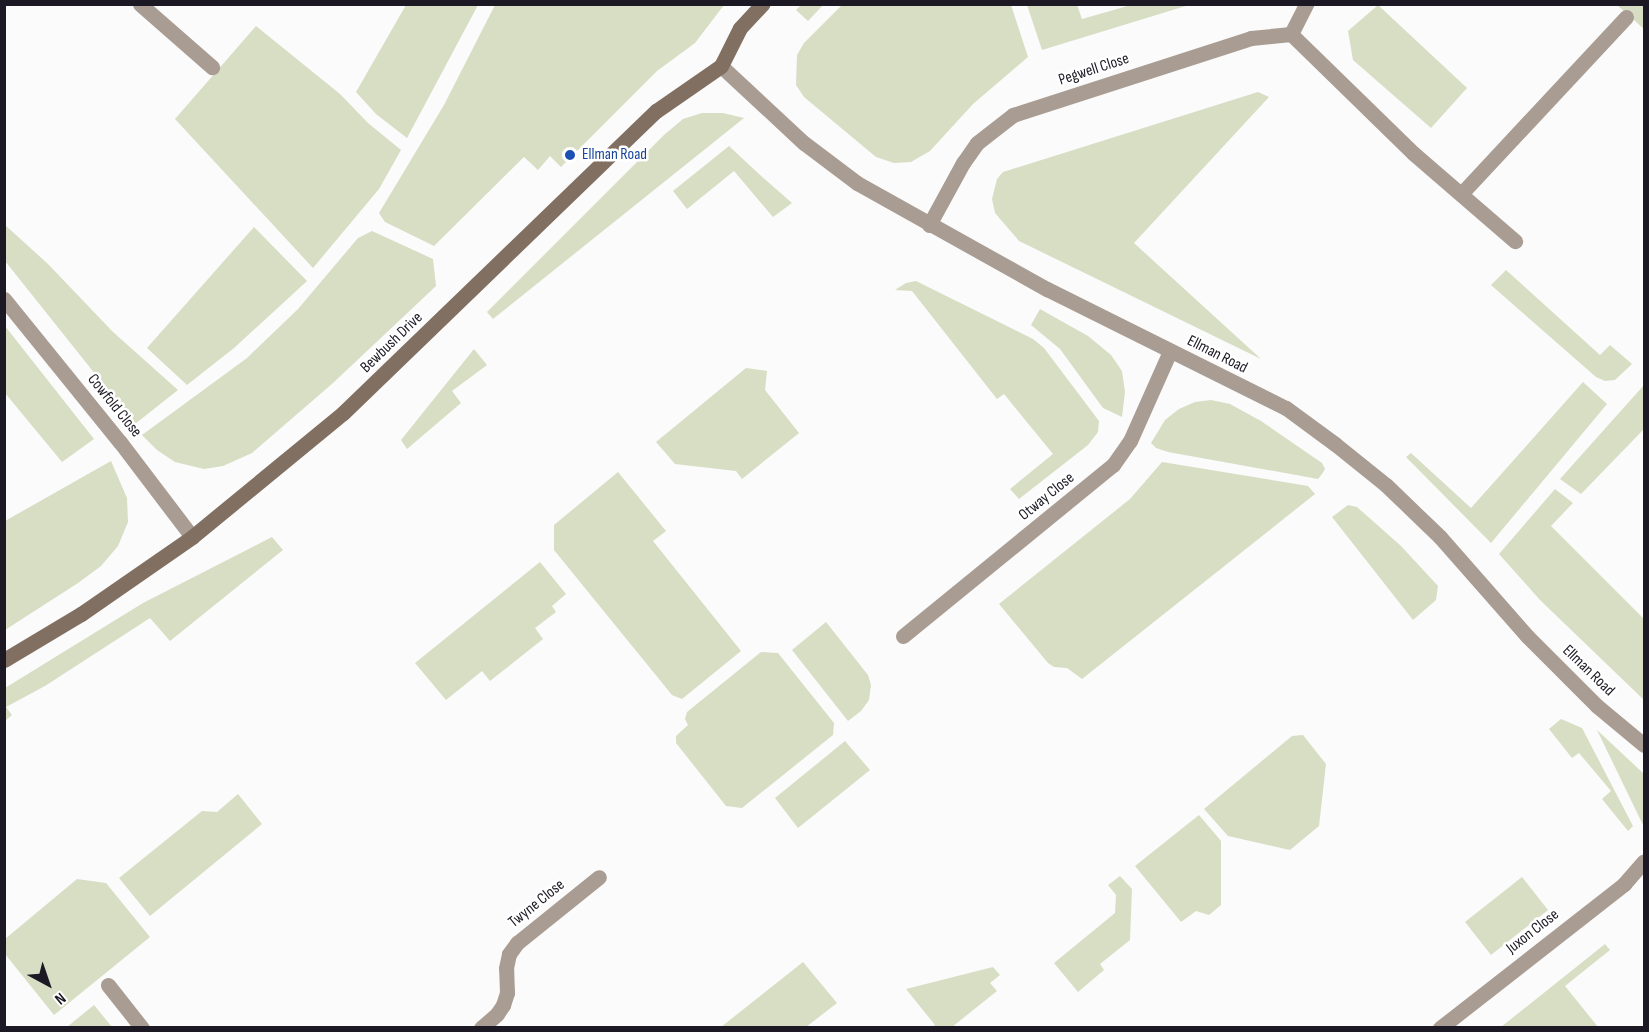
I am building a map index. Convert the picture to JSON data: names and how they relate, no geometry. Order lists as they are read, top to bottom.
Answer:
{
  "streets": {
    "street": [
      "Pegwell Close",
      "Bewbush Drive",
      "Ellman Road",
      "Cowfold Close",
      "Otway Close",
      "Twyne Close",
      "Juxon Close"
    ]
  },
  "crossings": [
    ["Pegwell Close", "Ellman Road"],
    ["Bewbush Drive", "Ellman Road"],
    ["Bewbush Drive", "Cowfold Close"],
    ["Ellman Road", "Otway Close"]
  ],
  "places": ["Ellman Road"],
  "north": "bottom right"
}
